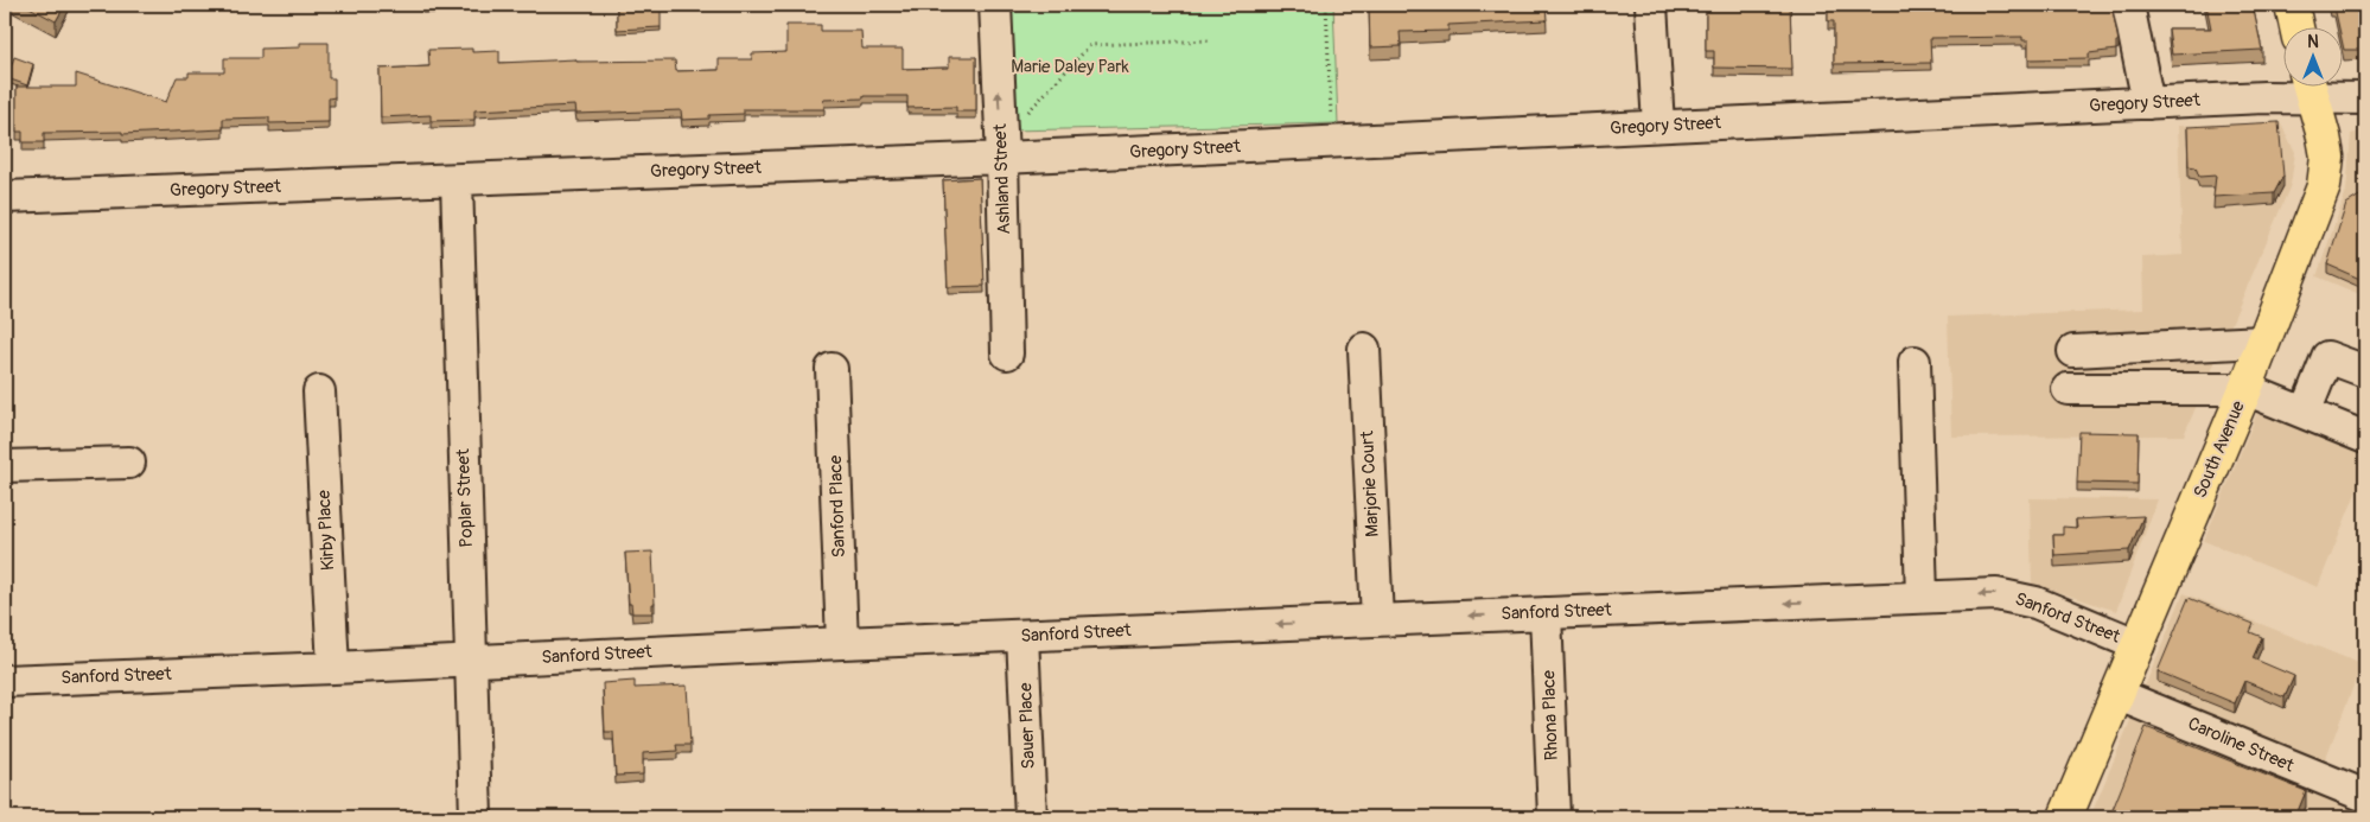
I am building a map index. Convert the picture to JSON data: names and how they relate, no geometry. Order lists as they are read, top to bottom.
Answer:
{
  "streets": {
    "main road": ["South Avenue"],
    "street": [
      "Gregory Street",
      "Ashland Street",
      "Marjorie Court",
      "Poplar Street",
      "Sanford Place",
      "Kirby Place",
      "Sanford Street",
      "Rhona Place",
      "Sauer Place",
      "Caroline Street"
    ]
  },
  "crossings": [
    ["Gregory Street", "Ashland Street"],
    ["Gregory Street", "South Avenue"],
    ["Gregory Street", "Poplar Street"],
    ["South Avenue", "Sanford Street"],
    ["South Avenue", "Caroline Street"],
    ["Marjorie Court", "Sanford Street"],
    ["Poplar Street", "Sanford Street"],
    ["Sanford Place", "Sanford Street"],
    ["Kirby Place", "Sanford Street"],
    ["Sanford Street", "Rhona Place"],
    ["Sanford Street", "Sauer Place"]
  ],
  "one_way": ["Ashland Street", "Sanford Street"],
  "parks": ["Marie Daley Park"],
  "north": "top"
}
